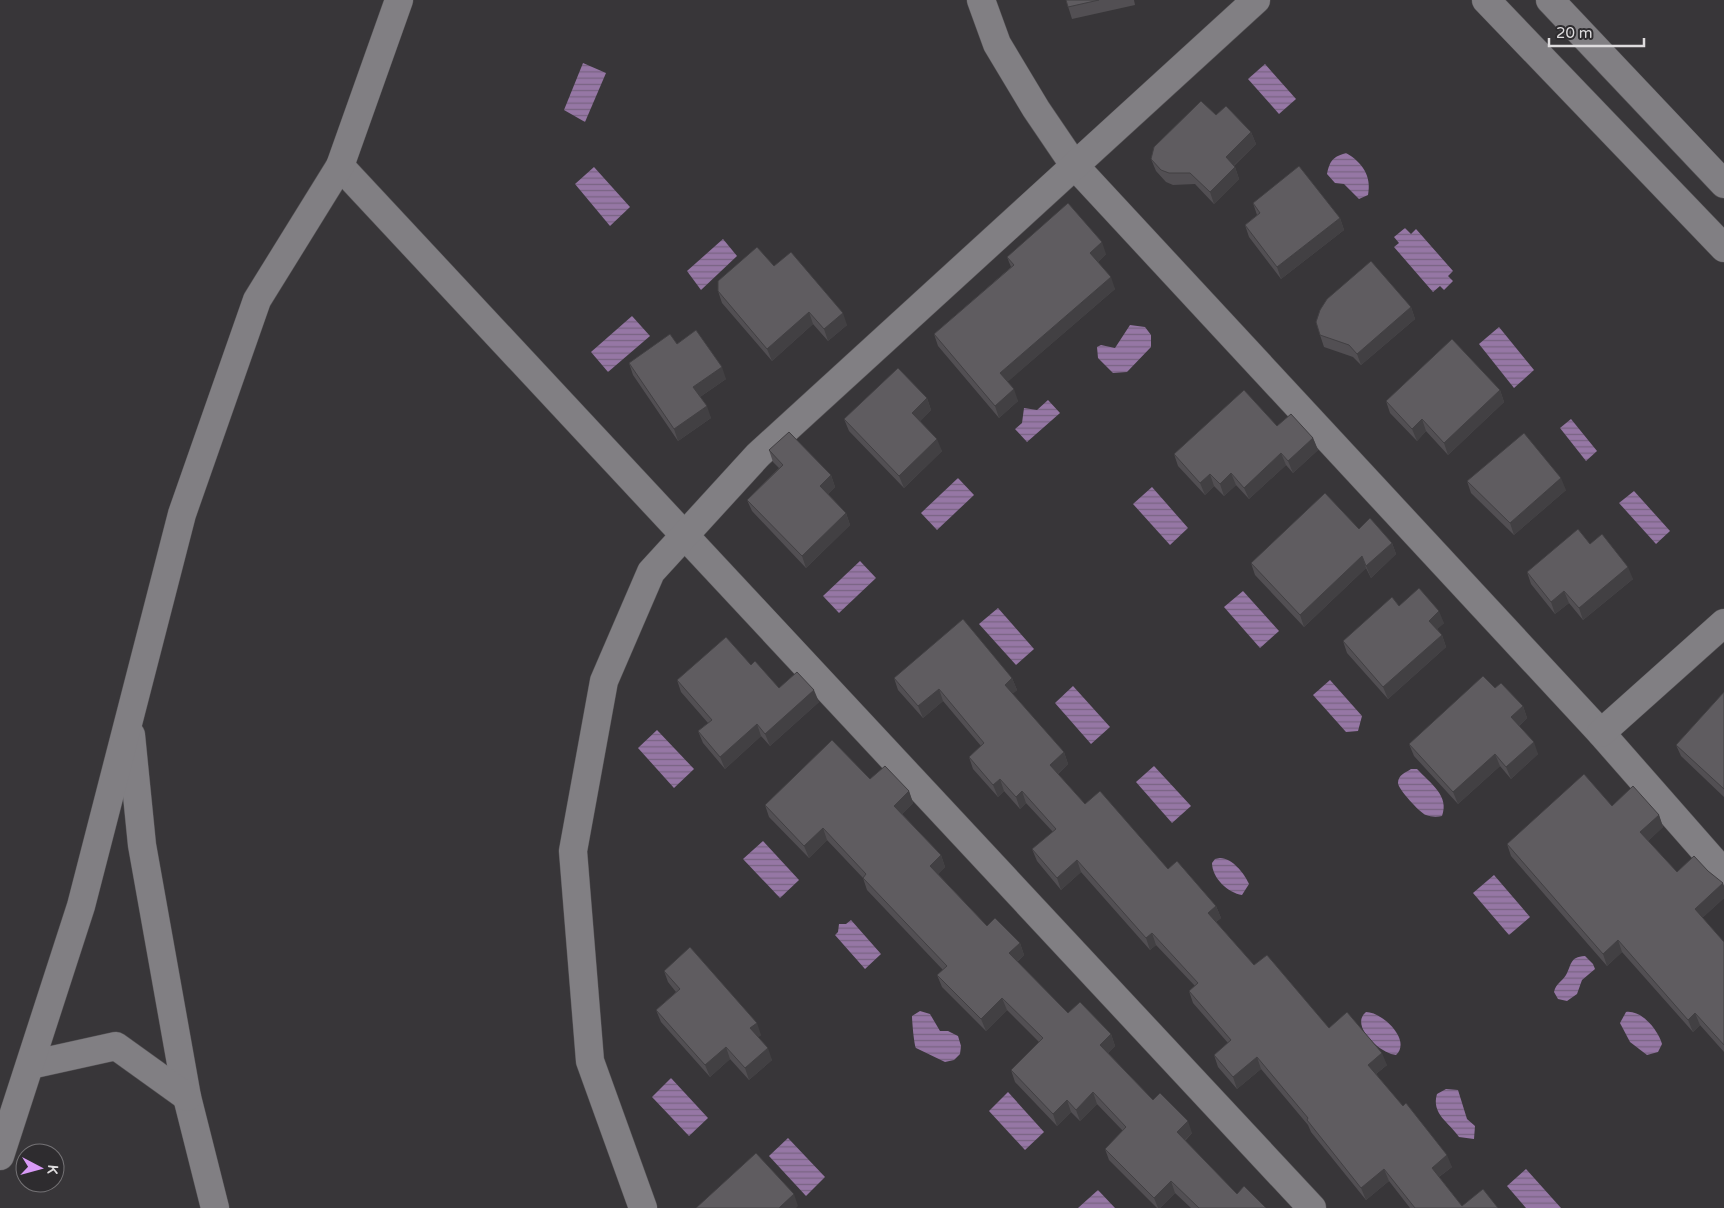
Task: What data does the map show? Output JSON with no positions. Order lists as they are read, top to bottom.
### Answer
{
  "scale_bar": "20 m",
  "north": "right"
}
